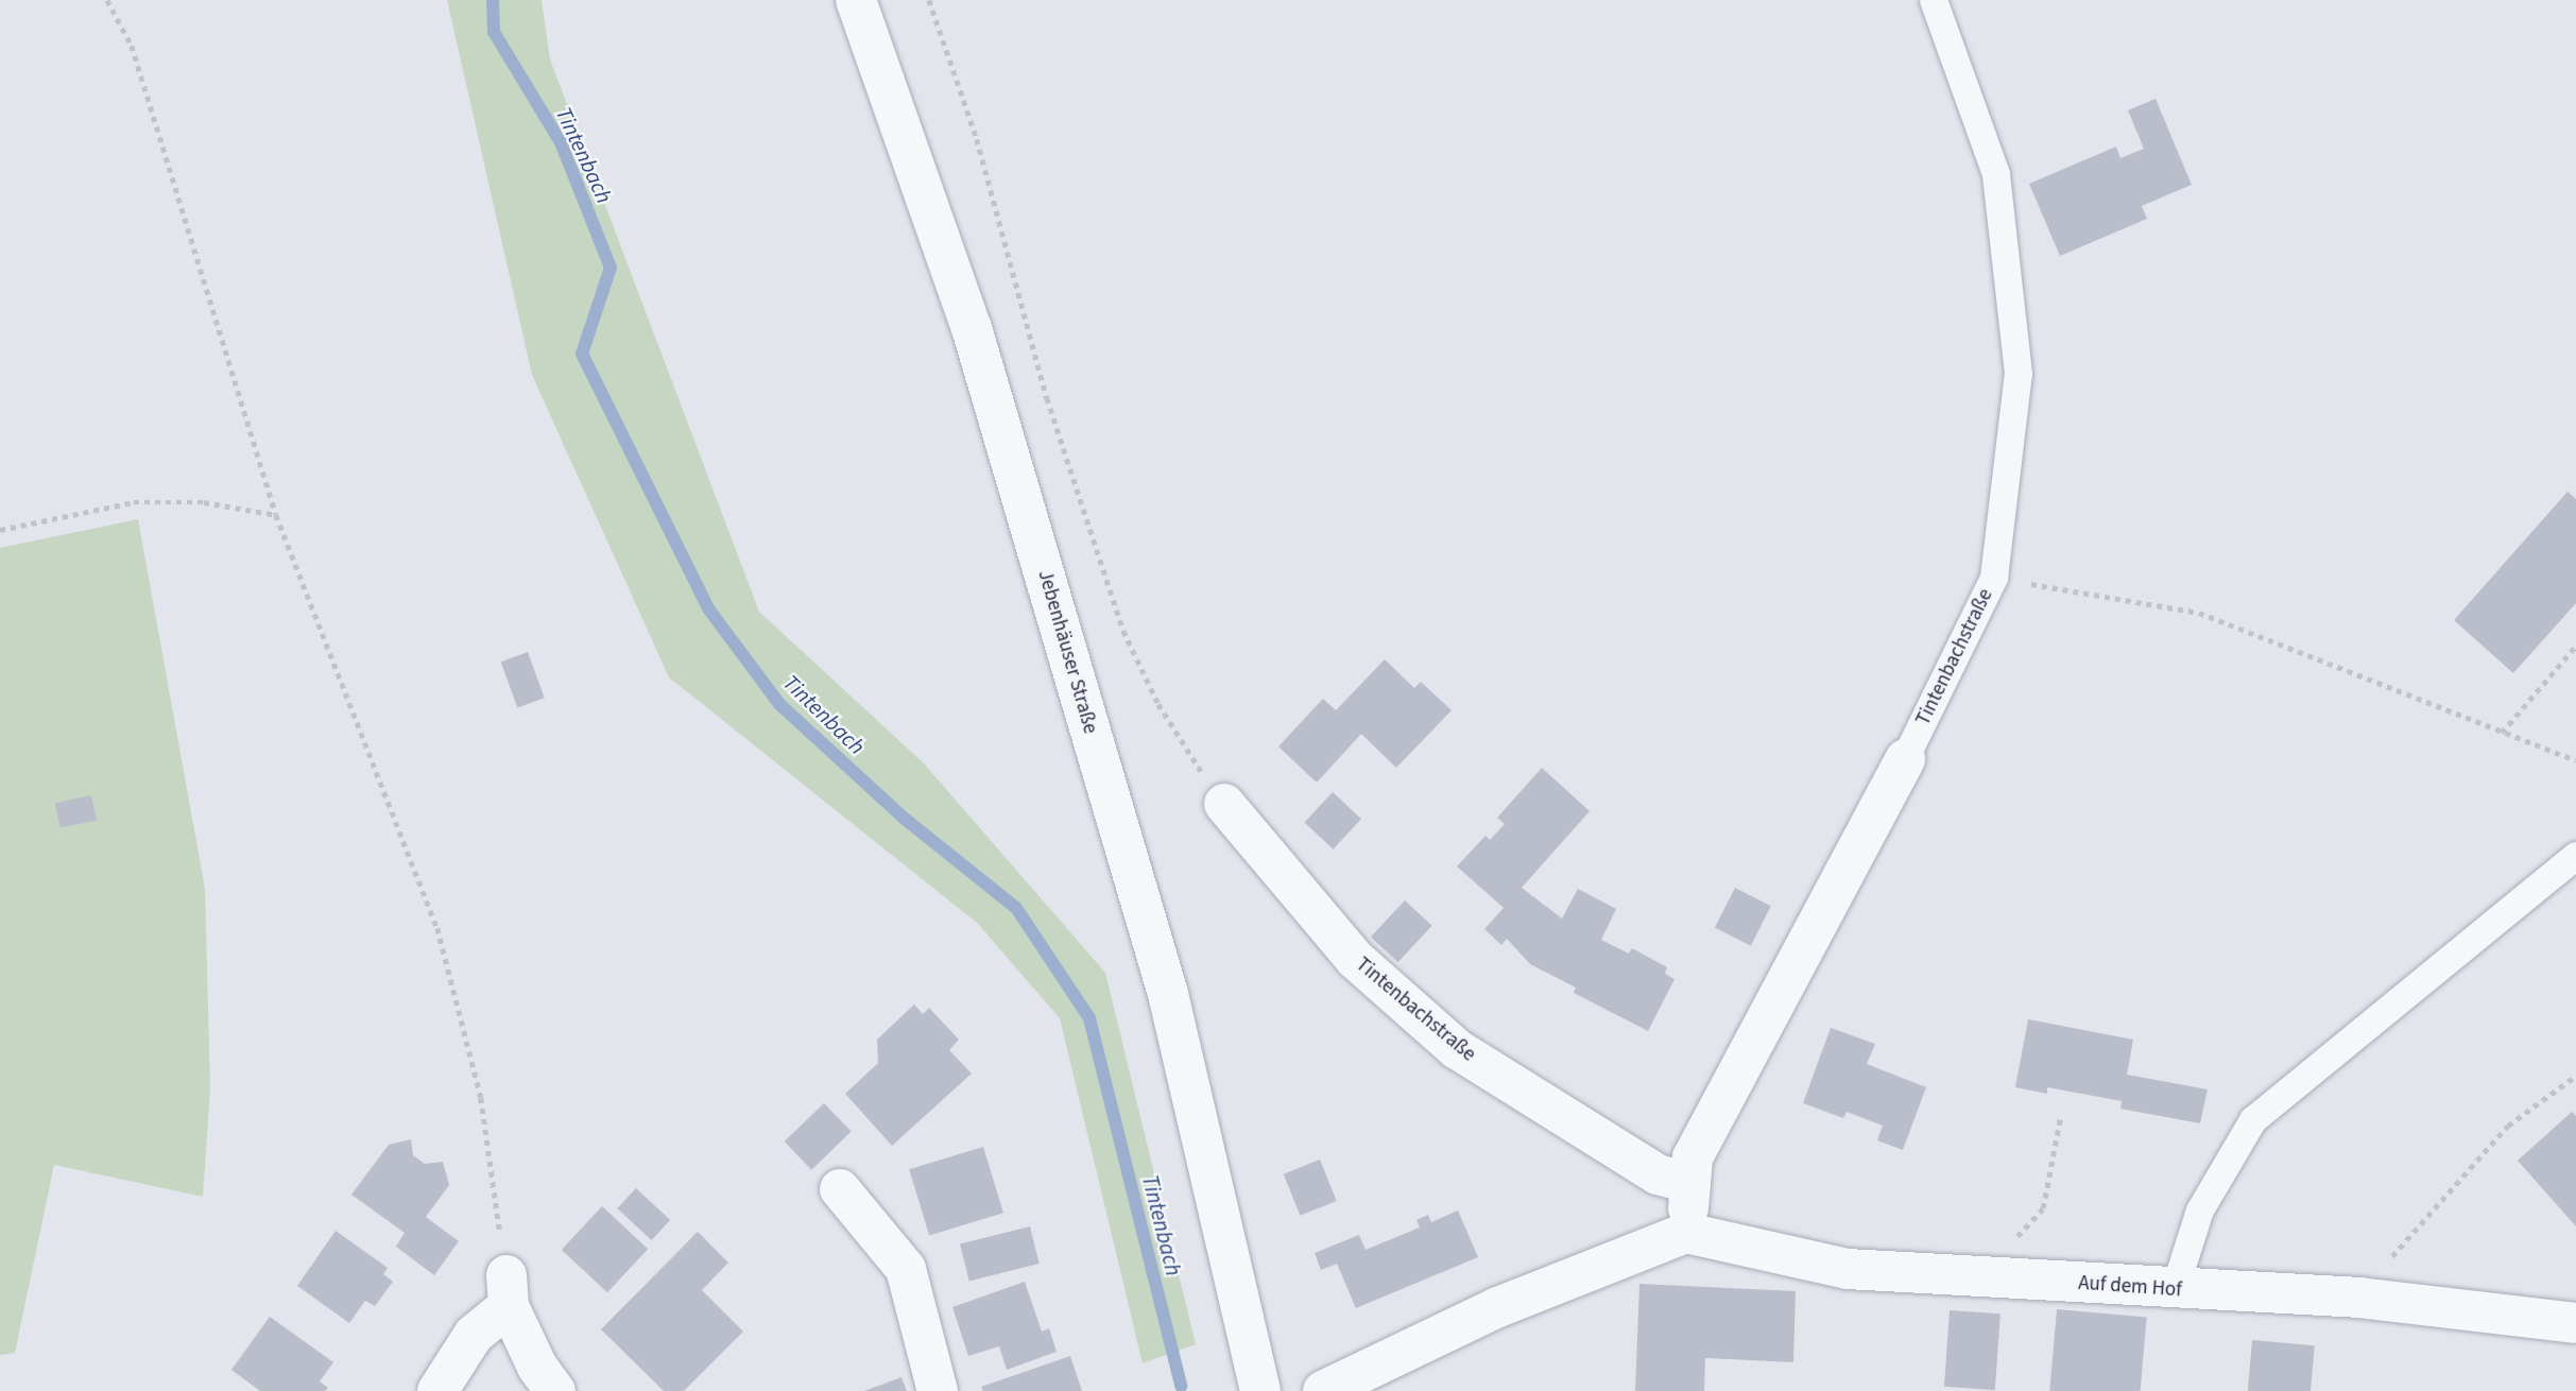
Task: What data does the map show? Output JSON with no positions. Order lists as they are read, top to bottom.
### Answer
{
  "streets": {
    "street": ["Jebenhäuser Straße", "Tintenbachstraße", "Auf dem Hof"]
  },
  "crossings": [
    ["Tintenbachstraße", "Auf dem Hof"]
  ],
  "water": ["Tintenbach"]
}
